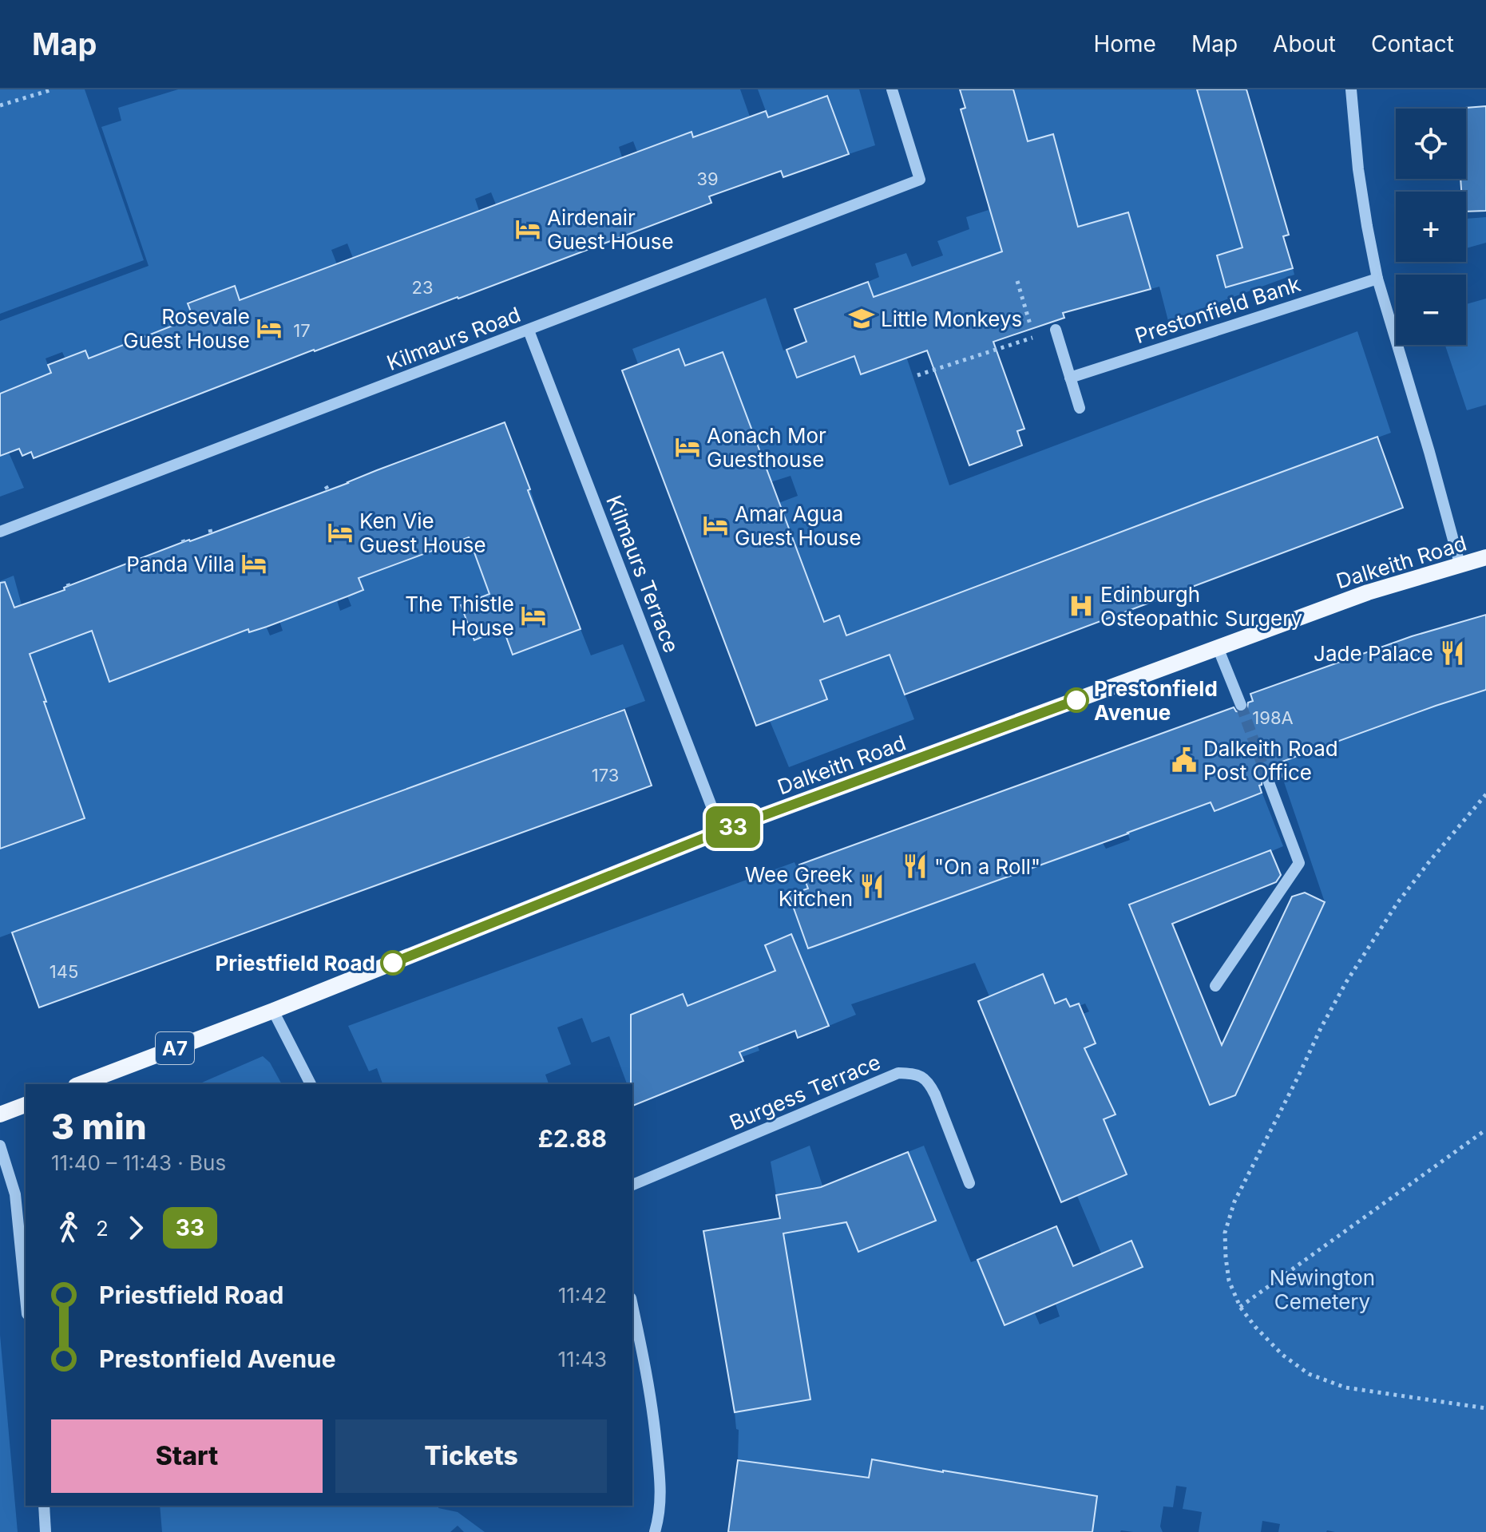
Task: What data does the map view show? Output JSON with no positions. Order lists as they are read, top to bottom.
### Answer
{
  "streets": {
    "main road": ["Dalkeith Road", "A7"],
    "street": [
      "Prestonfield Bank",
      "Kilmaurs Road",
      "Kilmaurs Terrace",
      "Burgess Terrace"
    ]
  },
  "crossings": [
    ["Kilmaurs Road", "Kilmaurs Terrace"],
    ["Dalkeith Road", "Kilmaurs Terrace"]
  ],
  "parks": ["Newington Cemetery"],
  "places": {
    "hotel": [
      "Airdenair Guest House",
      "Rosevale Guest House",
      "Aonach Mor Guesthouse",
      "Amar Agua Guest House",
      "Ken Vie Guest House",
      "Panda Villa",
      "The Thistle House"
    ],
    "school or university": ["Little Monkeys"],
    "hospital": ["Edinburgh Osteopathic Surgery"],
    "restaurant": ["Jade Palace", "\"On a Roll\"", "Wee Greek Kitchen"],
    "other": ["Prestonfield Avenue", "Priestfield Road"],
    "public building": ["Dalkeith Road Post Office"]
  },
  "lines": ["bus line 33"],
  "house_numbers": [
    "39",
    "23",
    "17",
    "198A",
    "173",
    "145"
  ],
  "page": {
    "header": "Map",
    "nav": [
      "Home",
      "Map",
      "About",
      "Contact"
    ],
    "on_map": "33",
    "map_buttons": ["+", "−"],
    "heading": ["3 min", "11:40 – 11:43 · Bus", "£2.88"],
    "legs": ["2", "33"],
    "list": [
      {
        "name": "Priestfield Road",
        "value": "11:42"
      },
      {
        "name": "Prestonfield Avenue",
        "value": "11:43"
      }
    ],
    "buttons": ["Start", "Tickets"]
  }
}
